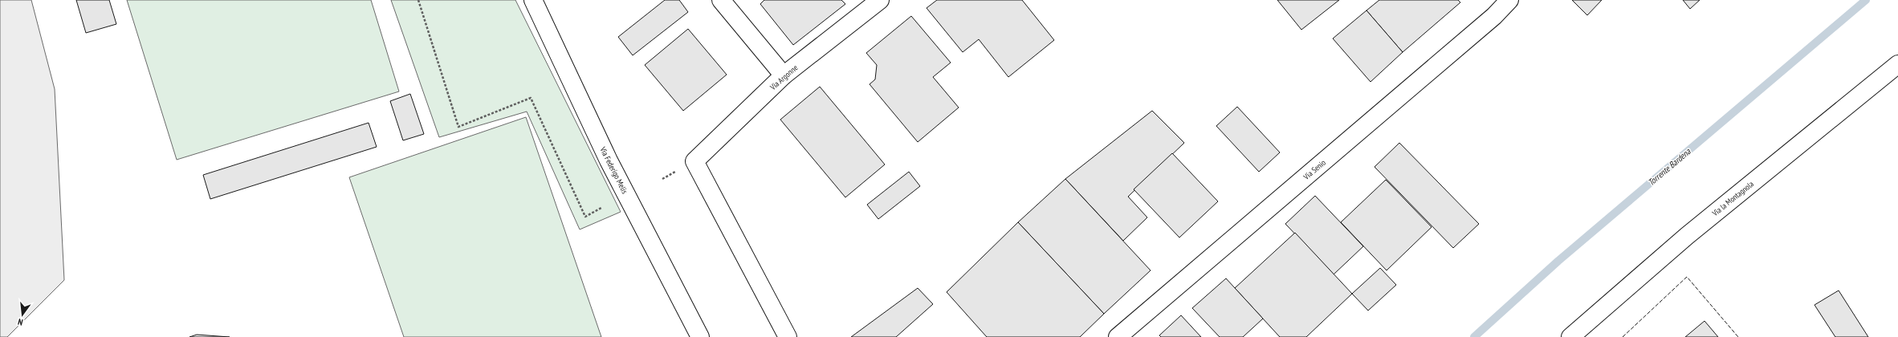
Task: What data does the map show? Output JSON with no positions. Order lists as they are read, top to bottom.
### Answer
{
  "streets": {
    "street": [
      "Via Argonne",
      "Via Senio",
      "Via Federigo Melis",
      "Via la Montagnola"
    ]
  },
  "water": ["Torrente Bardena"],
  "north": "bottom"
}
